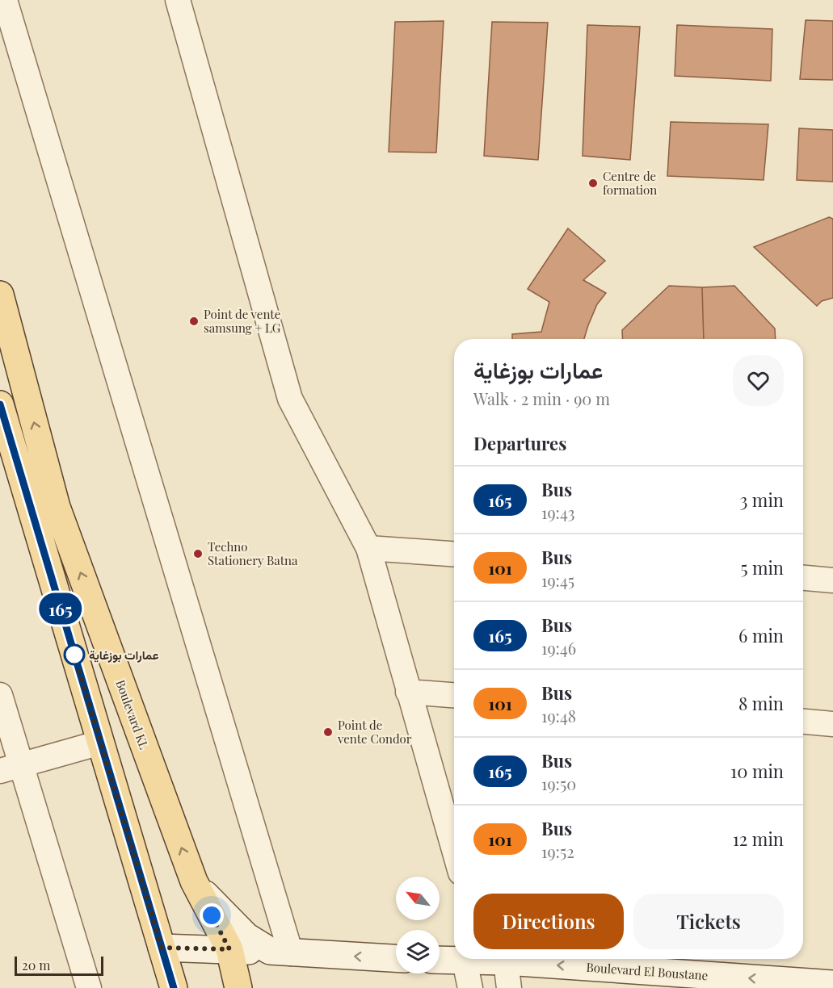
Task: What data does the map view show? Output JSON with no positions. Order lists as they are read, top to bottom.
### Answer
{
  "streets": {
    "main road": ["Boulevard KL", "Boulevard El Boustane"]
  },
  "one_way": ["Boulevard El Boustane"],
  "places": [
    "Centre de formation",
    "Point de vente samsung + LG",
    "Techno Stationery Batna",
    "عمارات بوزغاية",
    "Point de vente Condor"
  ],
  "lines": ["bus line 165"],
  "scale_bar": "20 m",
  "north": "top left",
  "page": {
    "on_map": "165",
    "heading": [
      ["عمارات بوزغاية", "Walk · 2 min · 90 m"],
      "Departures"
    ],
    "list": [
      {
        "mark": "165",
        "name": "Bus",
        "note": "19:43",
        "value": "3 min"
      },
      {
        "mark": "101",
        "name": "Bus",
        "note": "19:45",
        "value": "5 min"
      },
      {
        "mark": "165",
        "name": "Bus",
        "note": "19:46",
        "value": "6 min"
      },
      {
        "mark": "101",
        "name": "Bus",
        "note": "19:48",
        "value": "8 min"
      },
      {
        "mark": "165",
        "name": "Bus",
        "note": "19:50",
        "value": "10 min"
      },
      {
        "mark": "101",
        "name": "Bus",
        "note": "19:52",
        "value": "12 min"
      }
    ],
    "buttons": ["Directions", "Tickets"],
    "scale": "20 m"
  }
}
